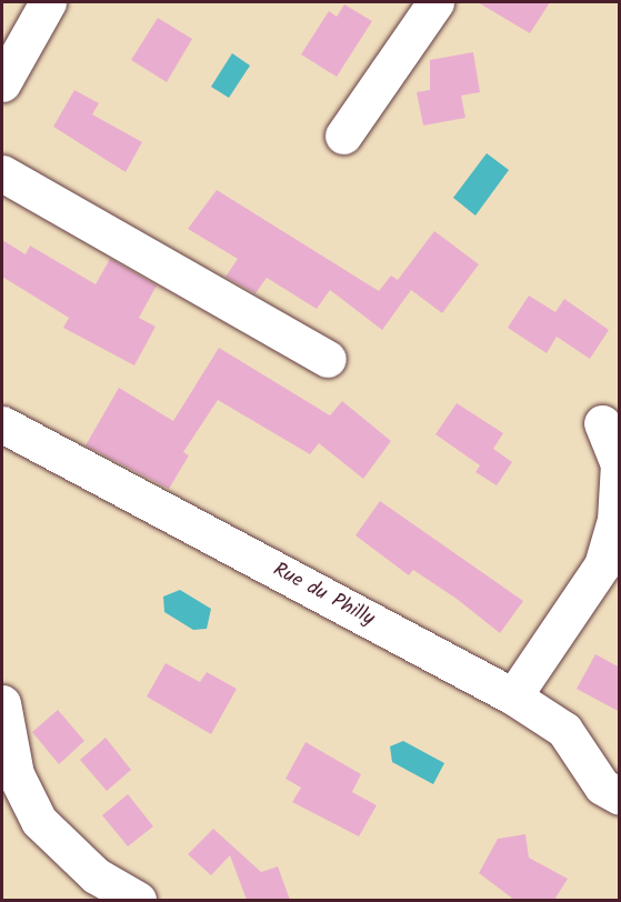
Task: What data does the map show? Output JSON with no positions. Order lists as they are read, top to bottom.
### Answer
{
  "streets": {
    "street": ["Rue du Philly"]
  }
}
